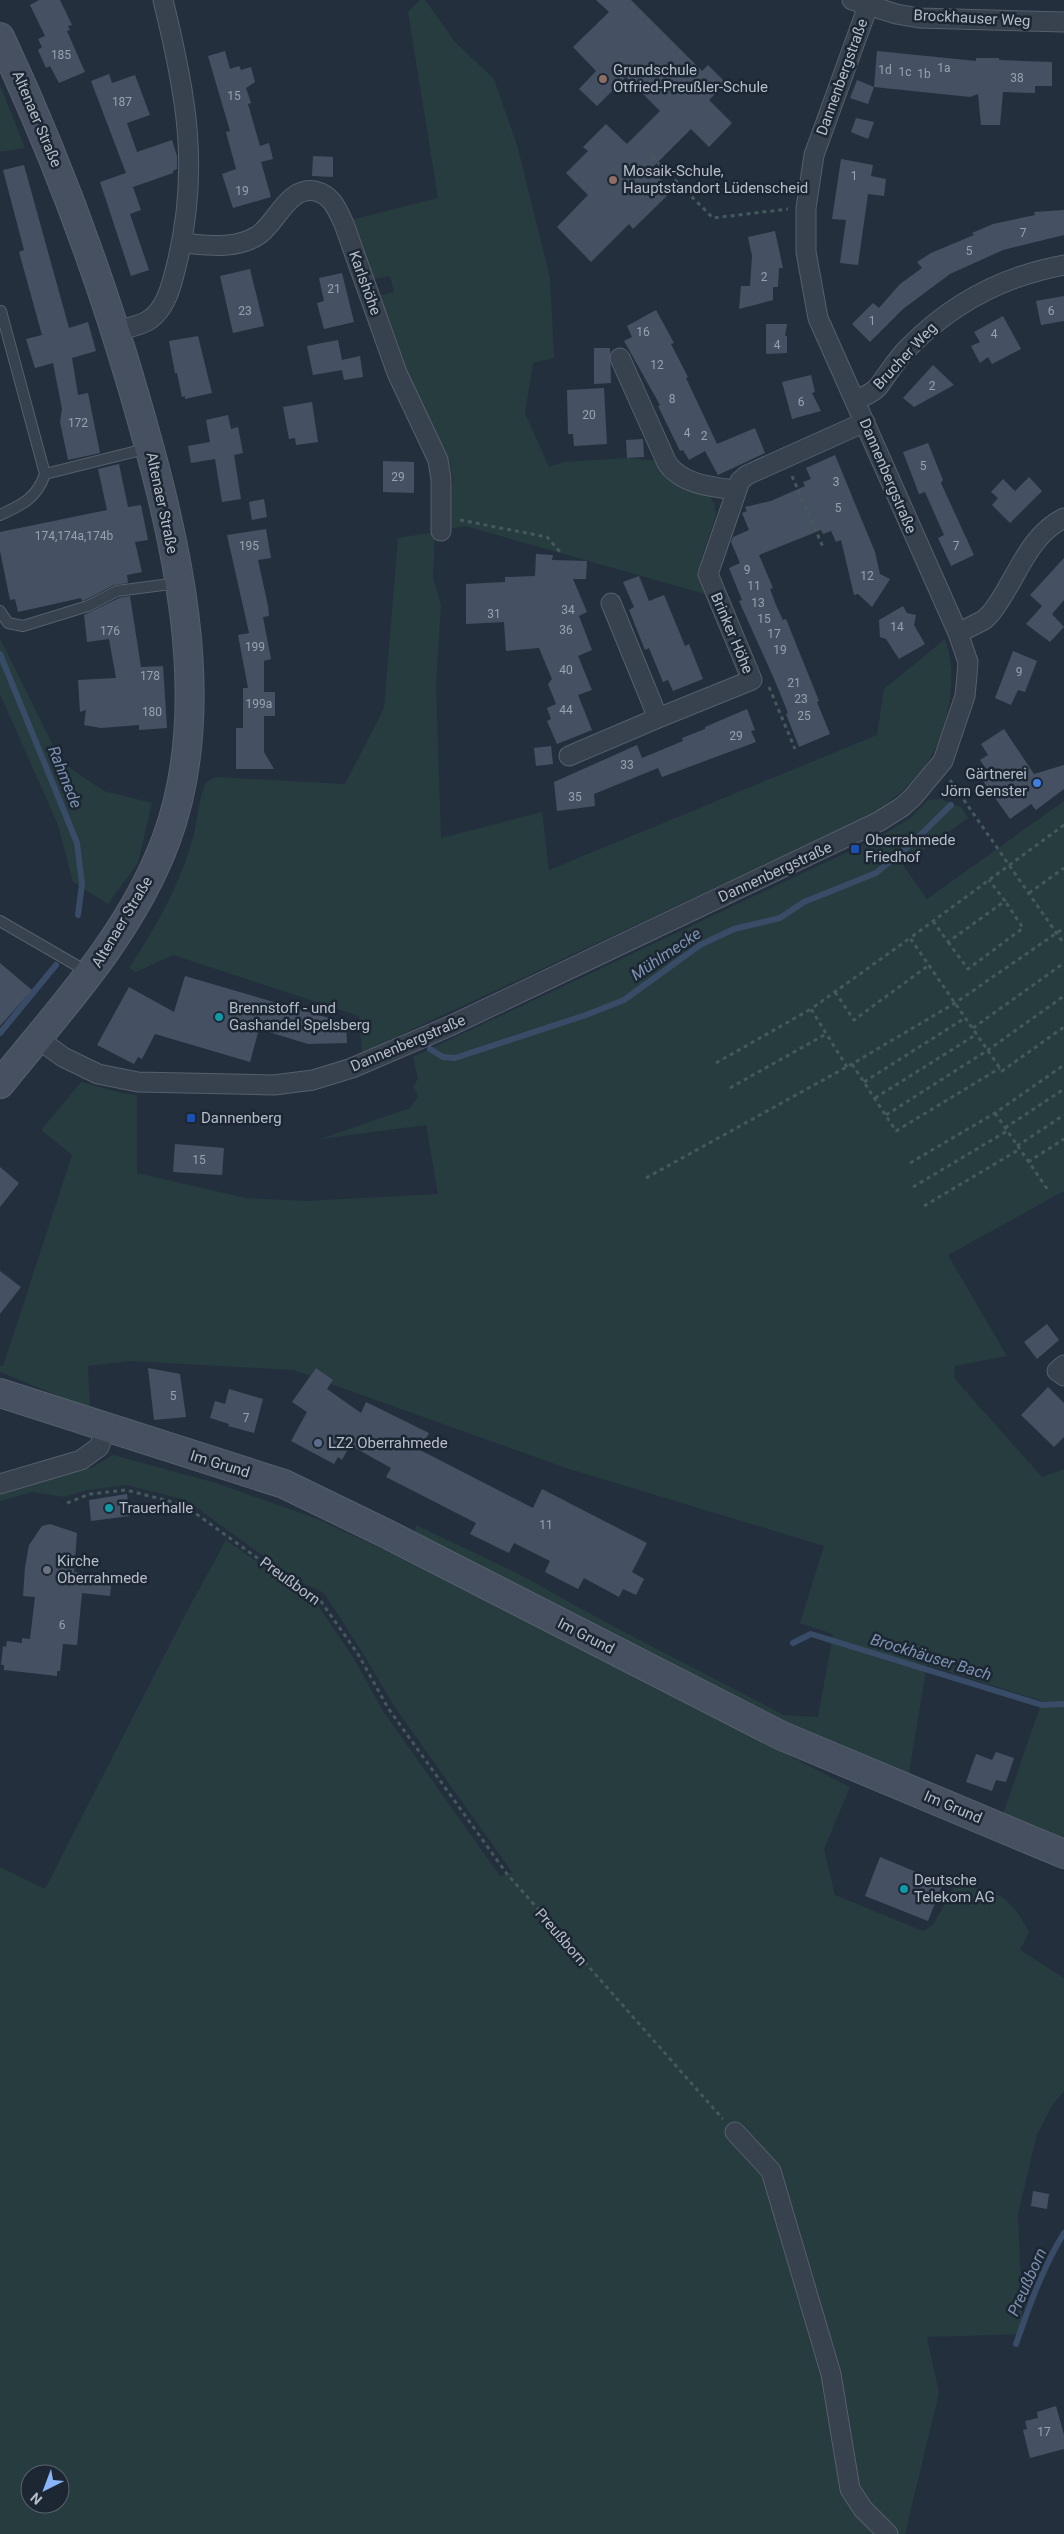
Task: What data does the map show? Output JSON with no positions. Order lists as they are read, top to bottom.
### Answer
{
  "streets": {
    "main road": ["Altenaer Straße", "Im Grund"],
    "street": [
      "Brockhauser Weg",
      "Dannenbergstraße",
      "Karlshöhe",
      "Brucher Weg",
      "Brinker Höhe"
    ],
    "path": ["Preußborn"]
  },
  "crossings": [
    ["Brockhauser Weg", "Dannenbergstraße"],
    ["Dannenbergstraße", "Altenaer Straße"],
    ["Dannenbergstraße", "Brucher Weg"],
    ["Dannenbergstraße", "Brinker Höhe"]
  ],
  "water": [
    "Rahmede",
    "Mühlmecke",
    "Brockhäuser Bach",
    "Preußborn"
  ],
  "places": {
    "other": [
      "Grundschule Otfried-Preußler-Schule",
      "Mosaik-Schule, Hauptstandort Lüdenscheid",
      "Gärtnerei Jörn Genster",
      "Brennstoff - und Gashandel Spelsberg",
      "LZ2 Oberrahmede",
      "Trauerhalle",
      "Kirche Oberrahmede",
      "Deutsche Telekom AG"
    ],
    "transit": ["Oberrahmede Friedhof", "Dannenberg"]
  },
  "house_numbers": [
    "185",
    "1a",
    "1d",
    "1c",
    "1b",
    "38",
    "15",
    "187",
    "1",
    "19",
    "7",
    "5",
    "2",
    "21",
    "23",
    "6",
    "1",
    "16",
    "4",
    "4",
    "12",
    "2",
    "8",
    "6",
    "20",
    "172",
    "4",
    "2",
    "5",
    "29",
    "3",
    "5",
    "174,174a,174b",
    "195",
    "7",
    "9",
    "12",
    "11",
    "13",
    "34",
    "31",
    "15",
    "14",
    "36",
    "176",
    "17",
    "199",
    "19",
    "40",
    "9",
    "178",
    "21",
    "23",
    "199a",
    "44",
    "180",
    "25",
    "29",
    "33",
    "35",
    "15",
    "5",
    "7",
    "11",
    "6",
    "17"
  ],
  "north": "bottom left"
}
